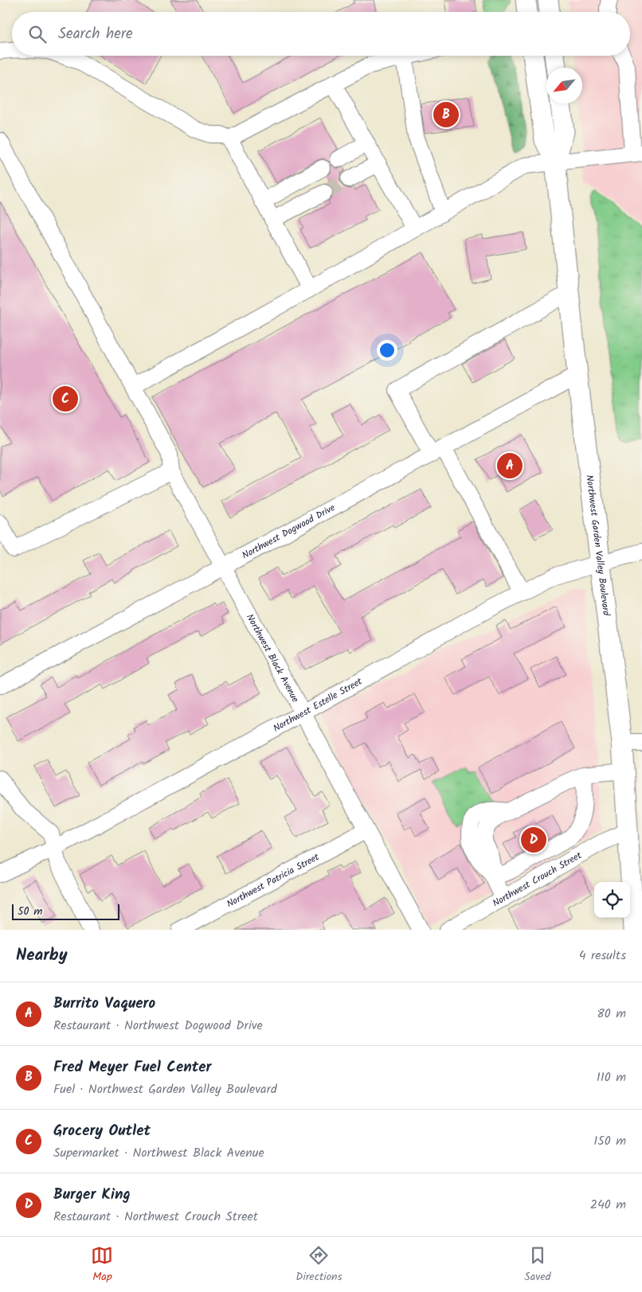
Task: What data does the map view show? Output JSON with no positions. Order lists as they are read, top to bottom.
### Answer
{
  "streets": {
    "main road": ["Northwest Garden Valley Boulevard"],
    "street": [
      "Northwest Dogwood Drive",
      "Northwest Black Avenue",
      "Northwest Estelle Street",
      "Northwest Crouch Street",
      "Northwest Patricia Street"
    ]
  },
  "crossings": [
    ["Northwest Dogwood Drive", "Northwest Garden Valley Boulevard"],
    ["Northwest Dogwood Drive", "Northwest Black Avenue"],
    ["Northwest Garden Valley Boulevard", "Northwest Estelle Street"],
    ["Northwest Garden Valley Boulevard", "Northwest Crouch Street"],
    ["Northwest Black Avenue", "Northwest Estelle Street"],
    ["Northwest Black Avenue", "Northwest Patricia Street"]
  ],
  "scale_bar": "50 m",
  "north": "bottom left",
  "page": {
    "search": "Search here",
    "pins": [
      "B",
      "C",
      "A",
      "D"
    ],
    "scale": "50 m",
    "heading": ["Nearby", "4 results"],
    "list": [
      {
        "mark": "A",
        "name": "Burrito Vaquero",
        "note": "Restaurant · Northwest Dogwood Drive",
        "value": "80 m"
      },
      {
        "mark": "B",
        "name": "Fred Meyer Fuel Center",
        "note": "Fuel · Northwest Garden Valley Boulevard",
        "value": "110 m"
      },
      {
        "mark": "C",
        "name": "Grocery Outlet",
        "note": "Supermarket · Northwest Black Avenue",
        "value": "150 m"
      },
      {
        "mark": "D",
        "name": "Burger King",
        "note": "Restaurant · Northwest Crouch Street",
        "value": "240 m"
      }
    ],
    "nav": ["Map", "Directions", "Saved"]
  }
}
